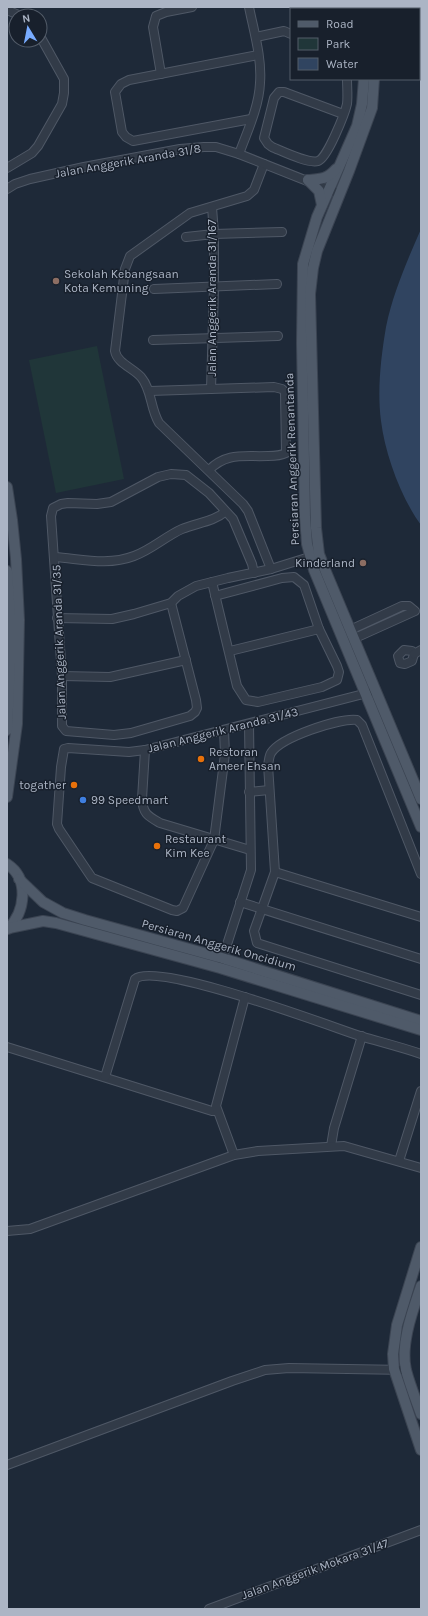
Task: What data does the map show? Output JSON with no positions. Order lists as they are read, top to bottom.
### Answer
{
  "streets": {
    "main road": ["Persiaran Anggerik Renantanda", "Persiaran Anggerik Oncidium"],
    "street": [
      "Jalan Anggerik Aranda 31/8",
      "Jalan Anggerik Aranda 31/167",
      "Jalan Anggerik Aranda 31/35",
      "Jalan Anggerik Aranda 31/43",
      "Jalan Anggerik Mokara 31/47"
    ]
  },
  "crossings": [
    ["Jalan Anggerik Aranda 31/8", "Persiaran Anggerik Renantanda"],
    ["Persiaran Anggerik Renantanda", "Jalan Anggerik Aranda 31/43"]
  ],
  "places": [
    "Sekolah Kebangsaan Kota Kemuning",
    "Kinderland",
    "Restoran Ameer Ehsan",
    "togather",
    "99 Speedmart",
    "Restaurant Kim Kee"
  ],
  "legend": ["Road", "Park", "Water"],
  "north": "top"
}
